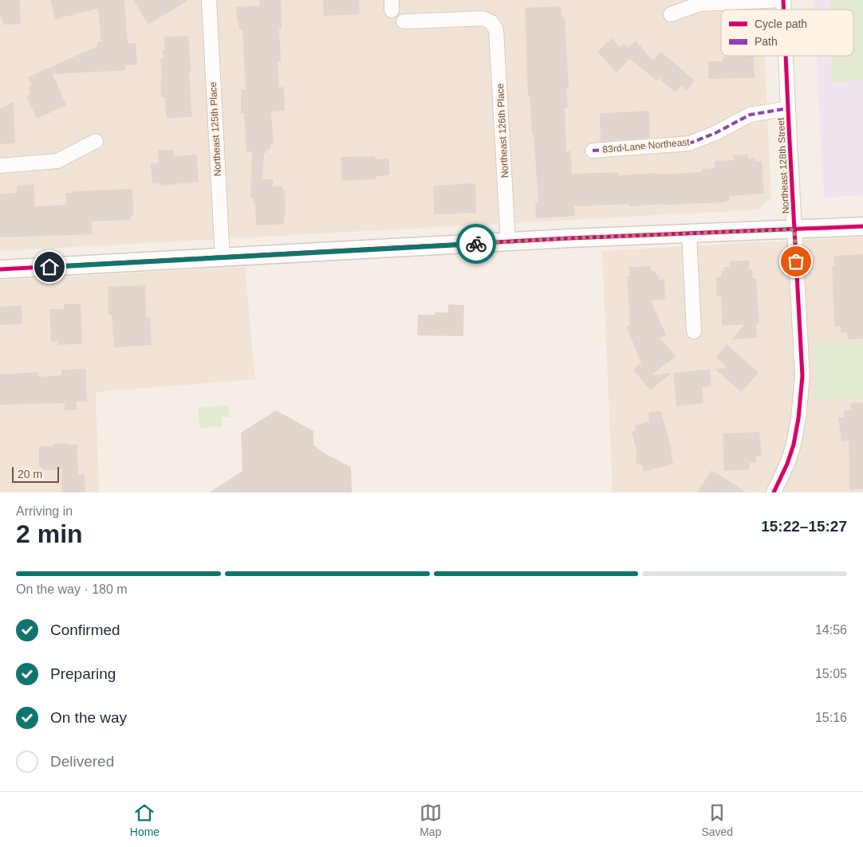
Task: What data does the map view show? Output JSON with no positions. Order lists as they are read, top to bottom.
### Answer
{
  "streets": {
    "street": [
      "Northeast 125th Place",
      "Northeast 126th Place",
      "83rd Lane Northeast",
      "Northeast 128th Street"
    ]
  },
  "crossings": [
    ["83rd Lane Northeast", "Northeast 128th Street"]
  ],
  "legend": ["Cycle path", "Path"],
  "scale_bar": "20 m",
  "page": {
    "scale": "20 m",
    "heading": ["2 min", "Arriving in", "15:22–15:27"],
    "bar": "On the way · 180 m",
    "list": [
      ["Confirmed", "14:56"],
      ["Preparing", "15:05"],
      ["On the way", "15:16"],
      "Delivered"
    ],
    "tabs": ["Home", "Map", "Saved"]
  }
}
